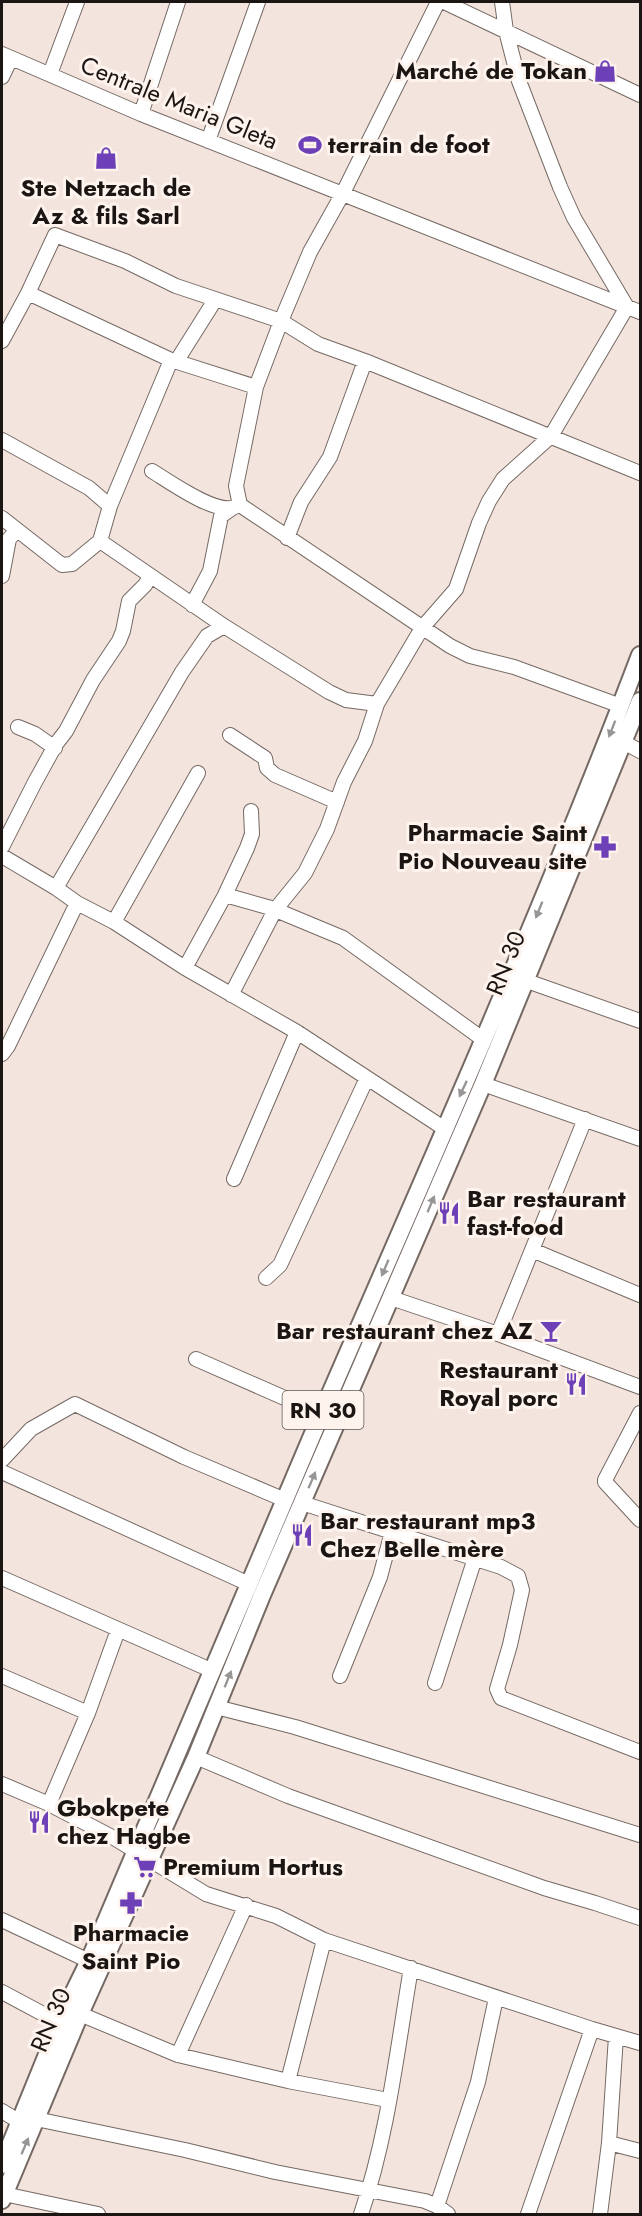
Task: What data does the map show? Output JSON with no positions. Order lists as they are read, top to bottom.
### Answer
{
  "streets": {
    "main road": ["RN 30"],
    "street": ["Centrale Maria Gleta"]
  },
  "places": {
    "shop": ["Marché de Tokan", "Ste Netzach de Az & fils Sarl"],
    "sports": ["terrain de foot"],
    "pharmacy": ["Pharmacie Saint Pio Nouveau site", "Pharmacie Saint Pio"],
    "restaurant": [
      "Bar restaurant fast-food",
      "Restaurant Royal porc",
      "Bar restaurant mp3 Chez Belle mère",
      "Gbokpete chez Hagbe"
    ],
    "bar": ["Bar restaurant chez AZ"],
    "supermarket": ["Premium Hortus"]
  }
}
